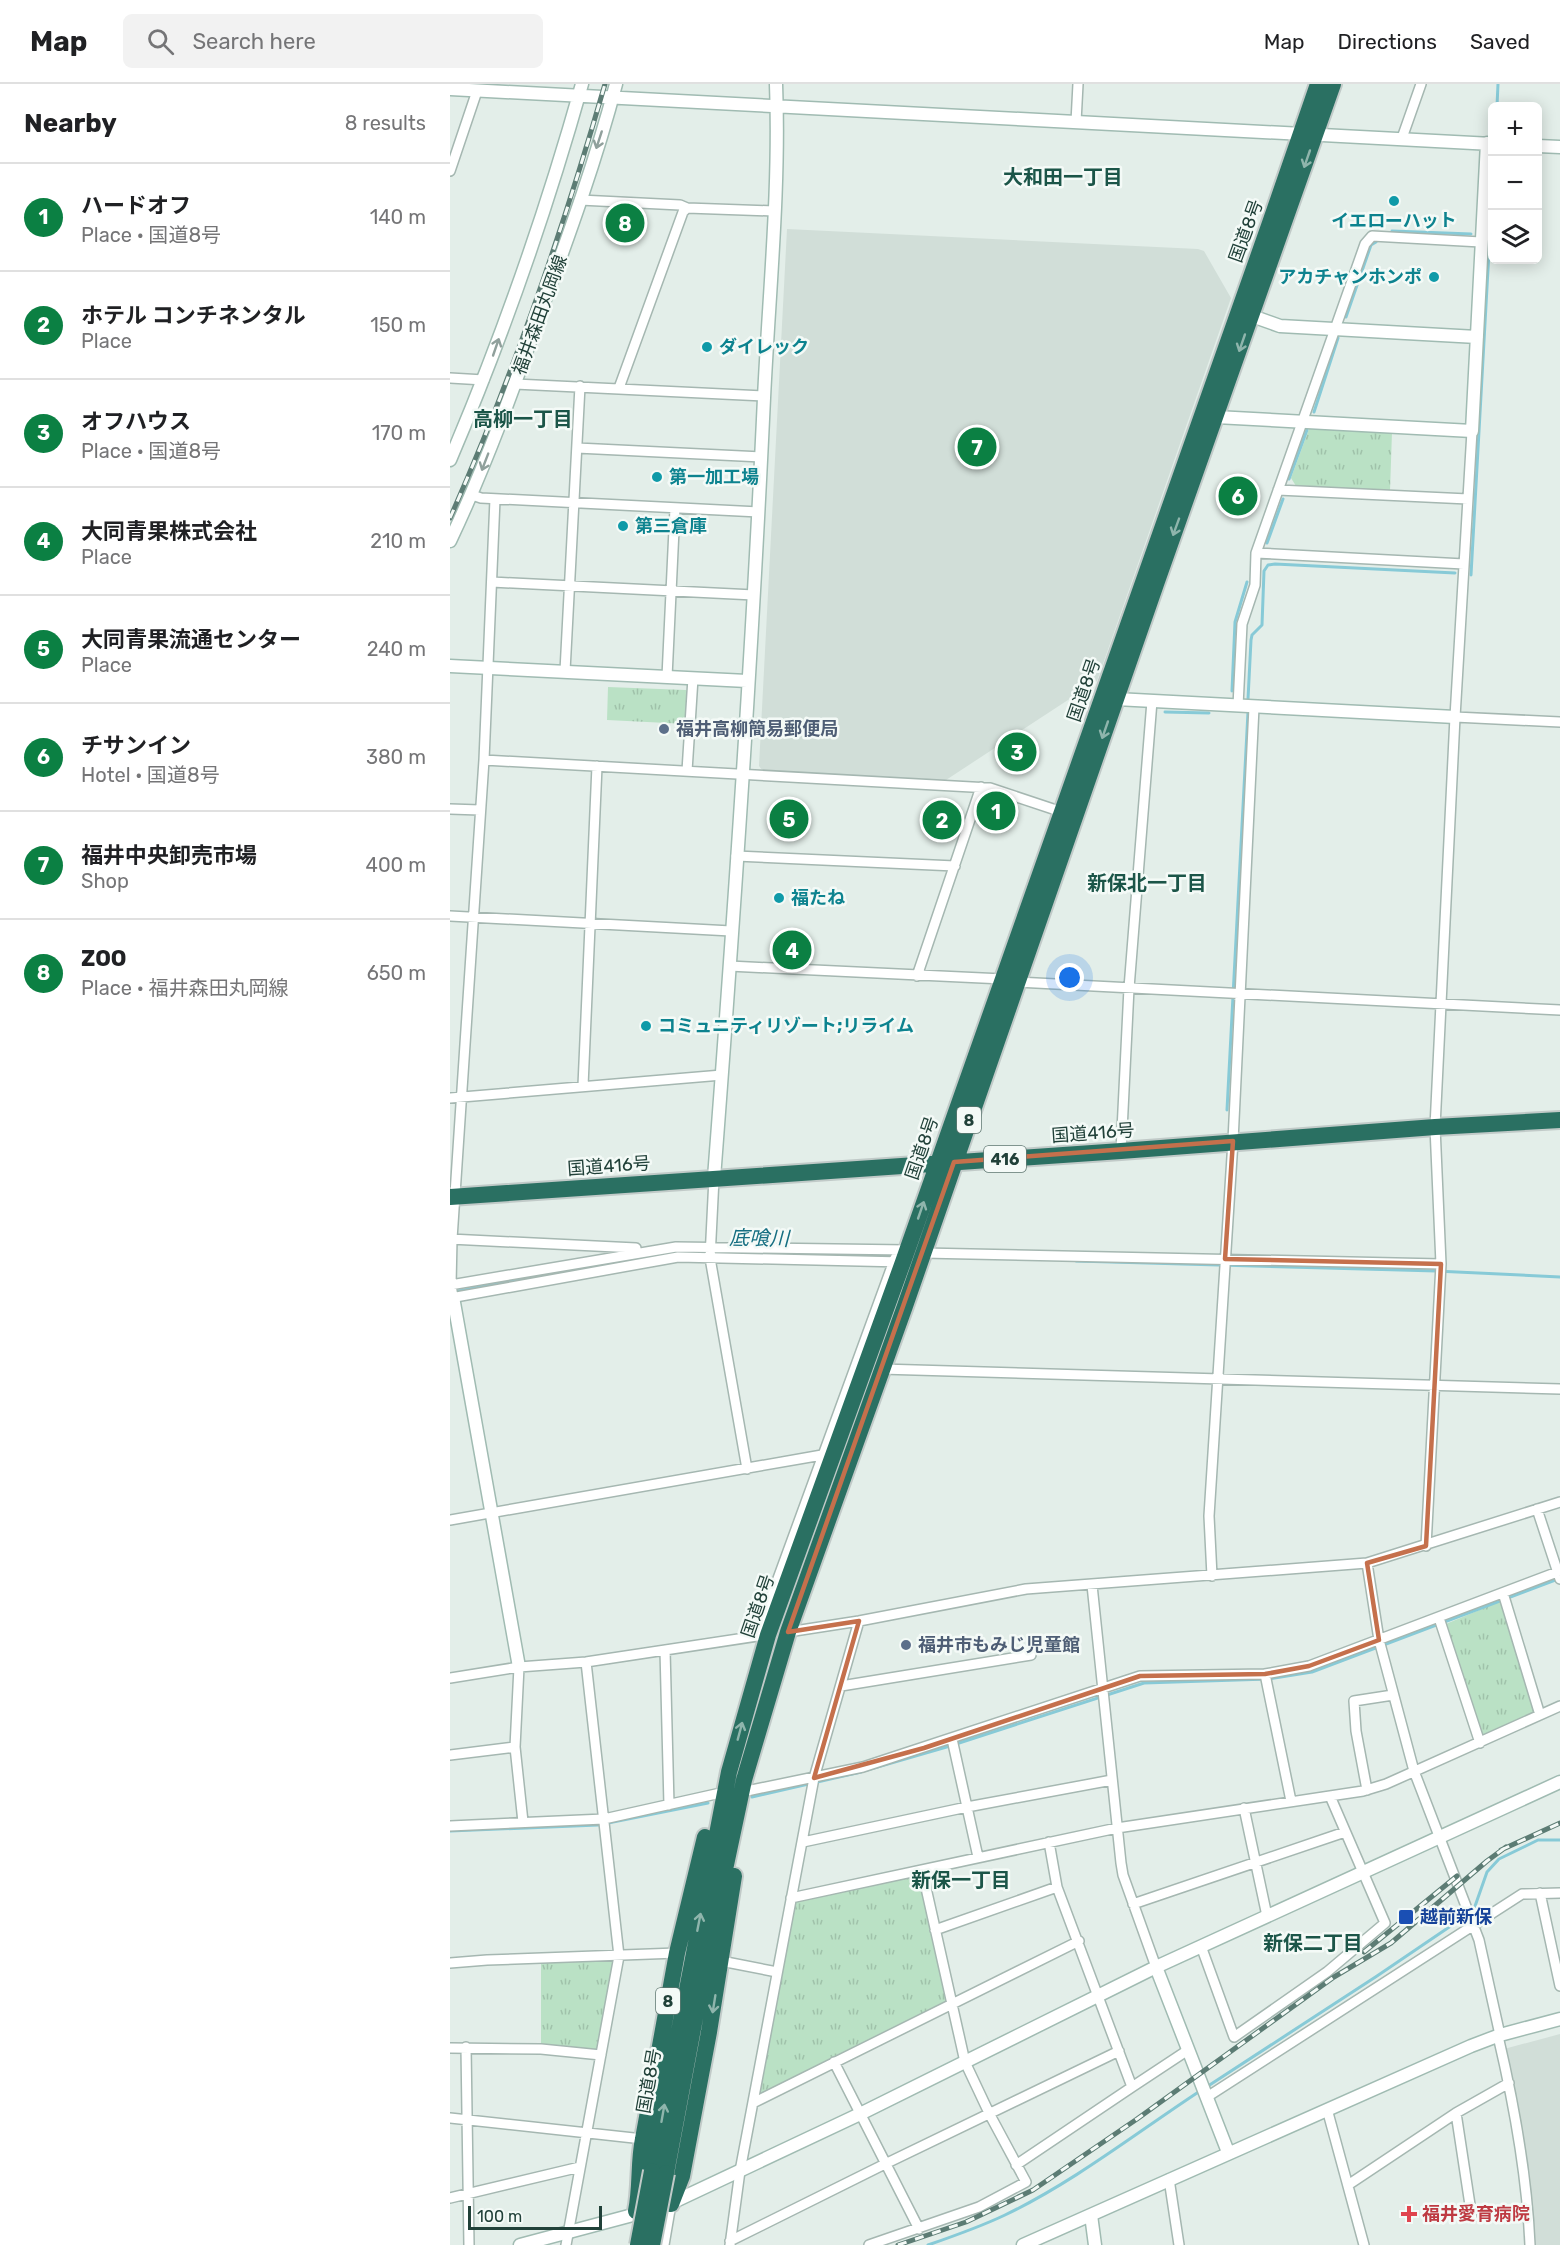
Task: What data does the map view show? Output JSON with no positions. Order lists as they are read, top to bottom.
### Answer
{
  "streets": {
    "highway": [
      "国道8号",
      "8",
      "国道416号",
      "416"
    ],
    "street": ["福井森田丸岡線"]
  },
  "crossings": [
    ["国道8号", "8"],
    ["国道8号", "国道416号"]
  ],
  "districts": [
    "大和田一丁目",
    "高柳一丁目",
    "新保北一丁目",
    "新保一丁目",
    "新保二丁目"
  ],
  "water": ["底喰川"],
  "places": {
    "other": [
      "イエローハット",
      "アカチャンホンポ",
      "ダイレック",
      "第一加工場",
      "第三倉庫",
      "福井高柳簡易郵便局",
      "福たね",
      "コミュニティリゾート;リライム",
      "福井市もみじ児童館"
    ],
    "transit": ["越前新保"],
    "health": ["福井愛育病院"]
  },
  "scale_bar": "100 m",
  "page": {
    "header": "Map",
    "search": "Search here",
    "nav": ["Map", "Directions", "Saved"],
    "heading": ["Nearby", "8 results"],
    "map_buttons": ["+", "−"],
    "list": [
      {
        "mark": "1",
        "name": "ハードオフ",
        "note": "Place · 国道8号",
        "value": "140 m"
      },
      {
        "mark": "2",
        "name": "ホテル コンチネンタル",
        "note": "Place",
        "value": "150 m"
      },
      {
        "mark": "3",
        "name": "オフハウス",
        "note": "Place · 国道8号",
        "value": "170 m"
      },
      {
        "mark": "4",
        "name": "大同青果株式会社",
        "note": "Place",
        "value": "210 m"
      },
      {
        "mark": "5",
        "name": "大同青果流通センター",
        "note": "Place",
        "value": "240 m"
      },
      {
        "mark": "6",
        "name": "チサンイン",
        "note": "Hotel · 国道8号",
        "value": "380 m"
      },
      {
        "mark": "7",
        "name": "福井中央卸売市場",
        "note": "Shop",
        "value": "400 m"
      },
      {
        "mark": "8",
        "name": "ZOO",
        "note": "Place · 福井森田丸岡線",
        "value": "650 m"
      }
    ],
    "pins": [
      "8",
      "7",
      "6",
      "3",
      "1",
      "5",
      "2",
      "4"
    ],
    "scale": "100 m"
  }
}
